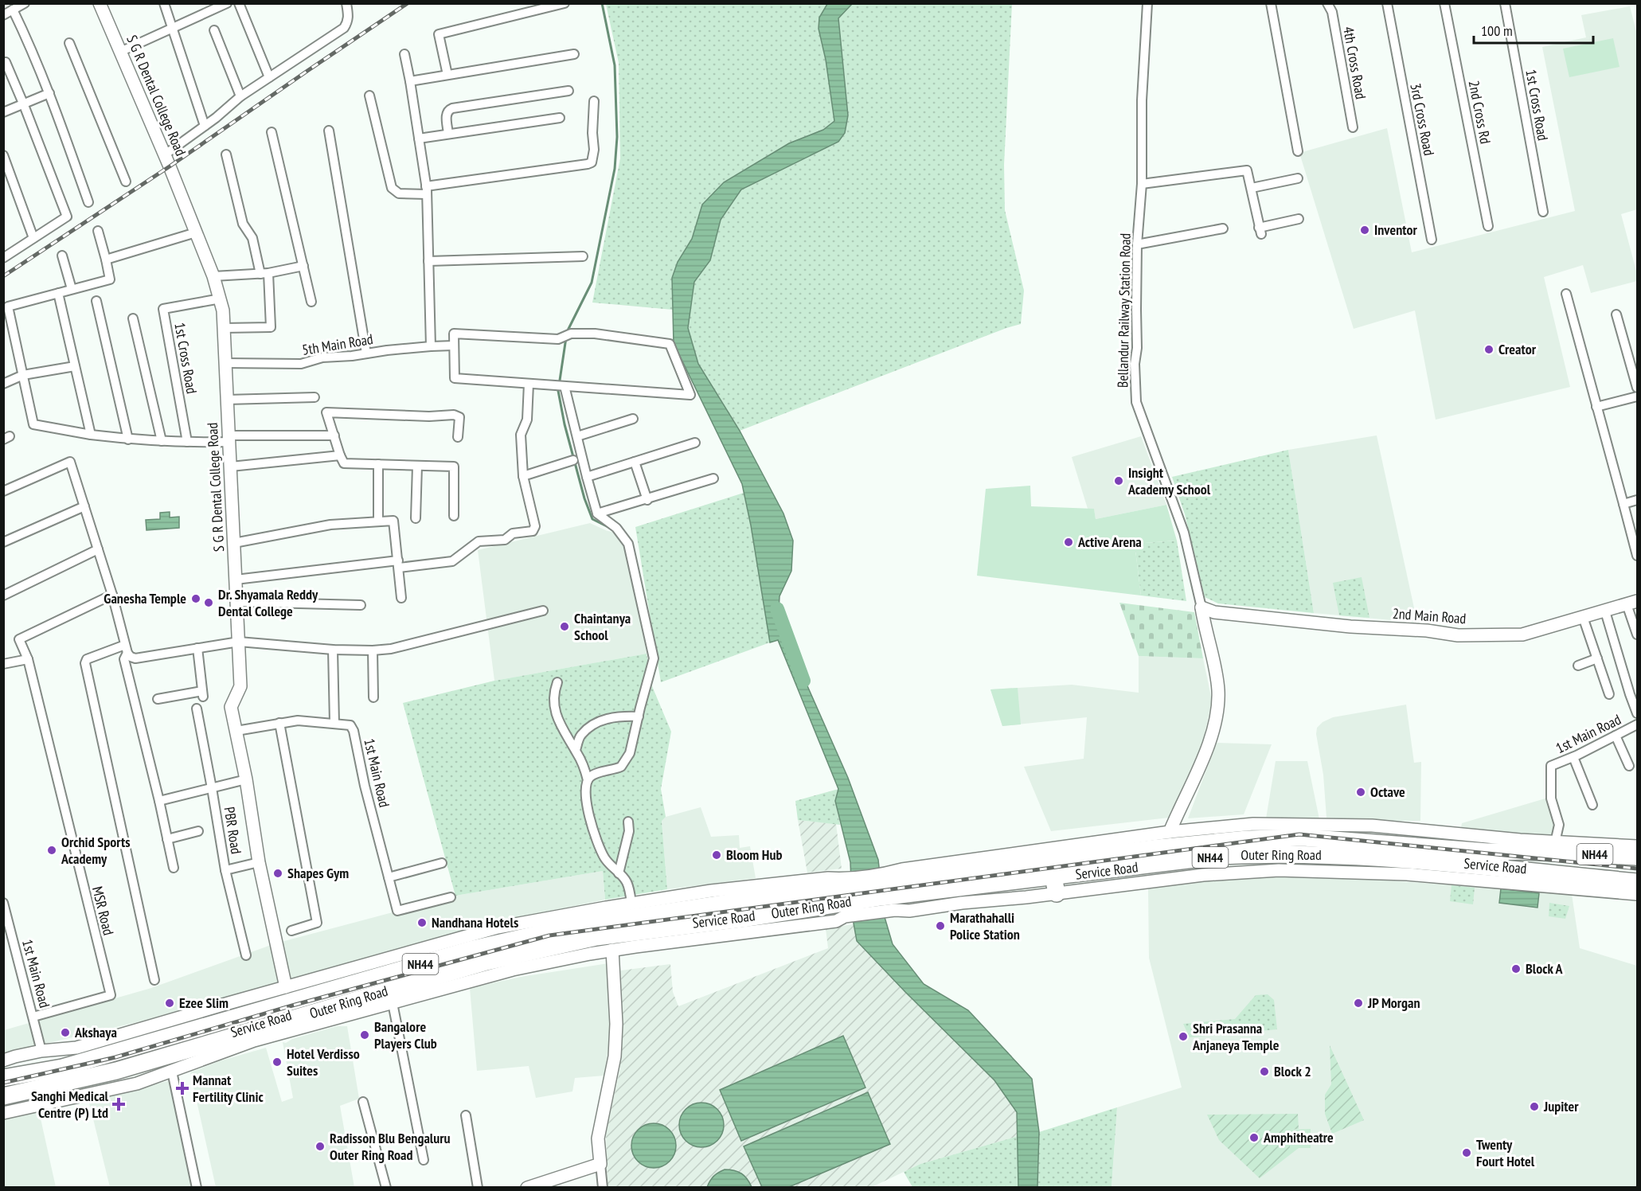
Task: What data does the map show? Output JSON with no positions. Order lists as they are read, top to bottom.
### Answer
{
  "streets": {
    "highway": ["NH44", "Outer Ring Road"],
    "street": [
      "4th Cross Road",
      "S G R Dental College Road",
      "1st Cross Road",
      "2nd Cross Rd",
      "3rd Cross Road",
      "Bellandur Railway Station Road",
      "5th Main Road",
      "2nd Main Road",
      "1st Main Road",
      "PBR Road",
      "Service Road",
      "MSR Road"
    ]
  },
  "crossings": [
    ["S G R Dental College Road", "1st Cross Road"],
    ["S G R Dental College Road", "5th Main Road"],
    ["S G R Dental College Road", "1st Main Road"],
    ["S G R Dental College Road", "Service Road"],
    ["Bellandur Railway Station Road", "2nd Main Road"],
    ["1st Main Road", "Service Road"],
    ["1st Main Road", "MSR Road"],
    ["Outer Ring Road", "Service Road"]
  ],
  "places": {
    "other": [
      "Inventor",
      "Creator",
      "Insight Academy School",
      "Active Arena",
      "Ganesha Temple",
      "Dr. Shyamala Reddy Dental College",
      "Chaintanya School",
      "Octave",
      "Orchid Sports Academy",
      "Bloom Hub",
      "Shapes Gym",
      "Nandhana Hotels",
      "Marathahalli Police Station",
      "Block A",
      "Ezee Slim",
      "JP Morgan",
      "Akshaya",
      "Bangalore Players Club",
      "Shri Prasanna Anjaneya Temple",
      "Hotel Verdisso Suites",
      "Block 2",
      "Jupiter",
      "Amphitheatre",
      "Radisson Blu Bengaluru Outer Ring Road",
      "Twenty Fourt Hotel"
    ],
    "health": ["Mannat Fertility Clinic", "Sanghi Medical Centre (P) Ltd"]
  },
  "scale_bar": "100 m"
}
